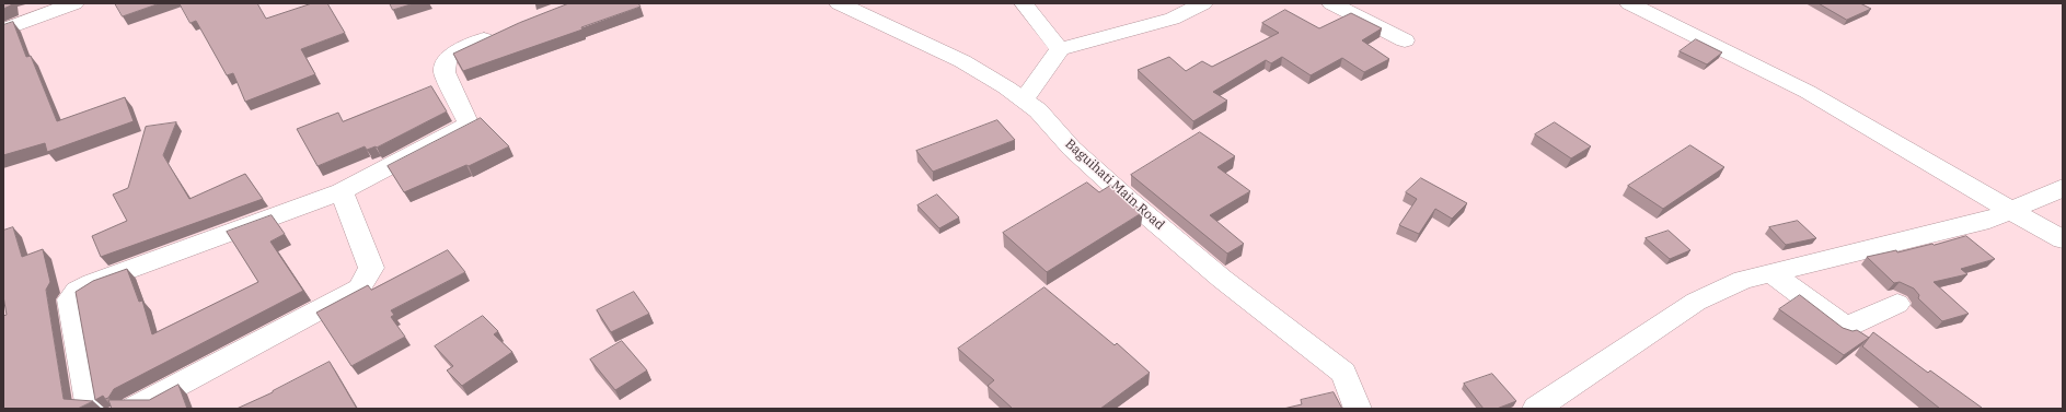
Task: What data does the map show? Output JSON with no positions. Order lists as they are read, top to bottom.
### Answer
{
  "streets": {
    "street": ["Baguihati Main Road"]
  }
}
